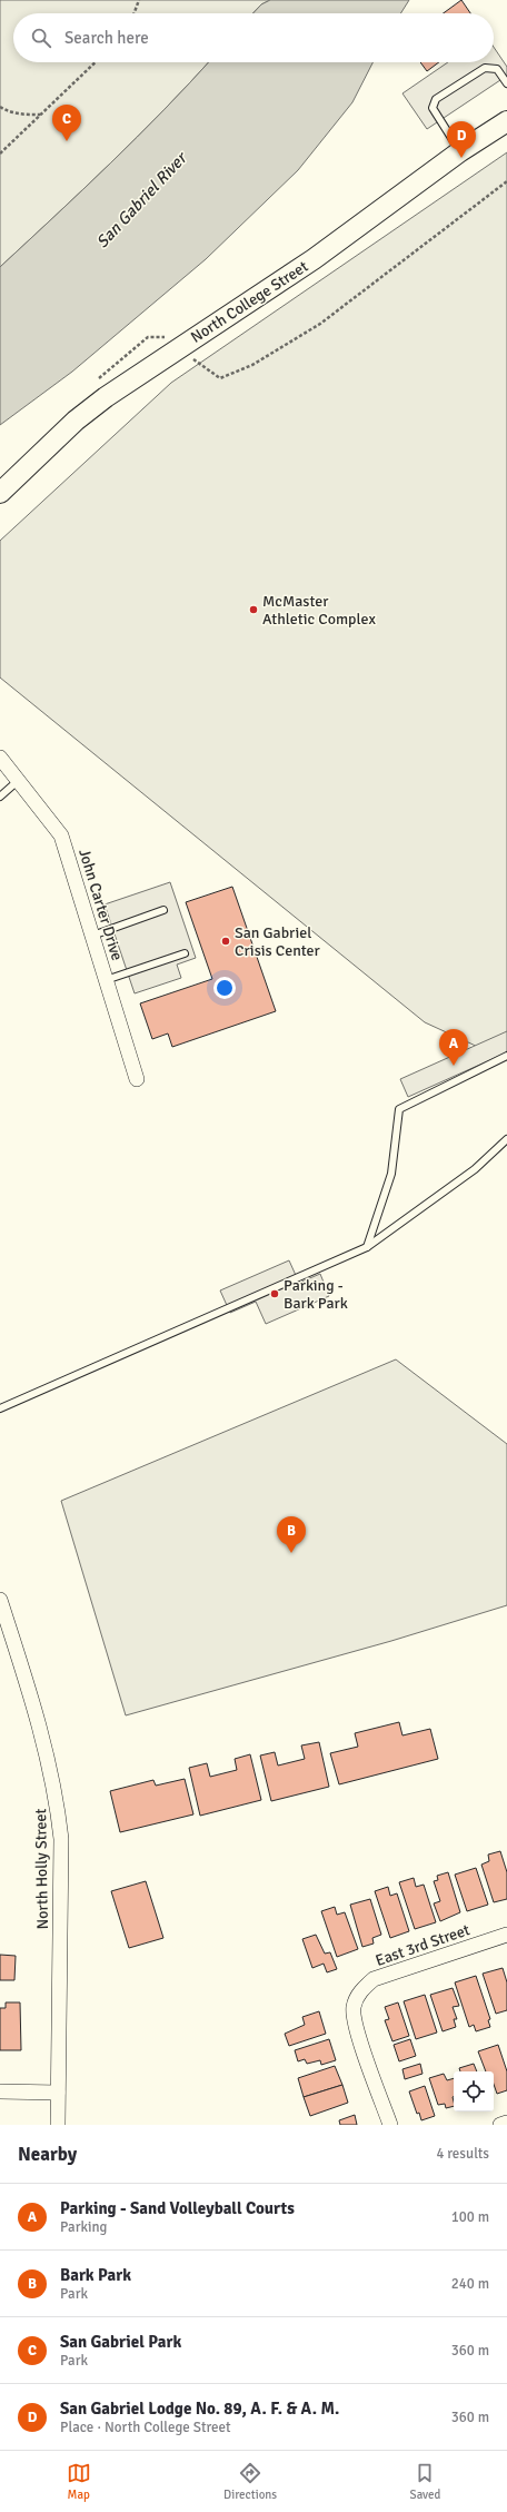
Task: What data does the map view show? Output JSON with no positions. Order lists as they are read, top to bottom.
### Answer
{
  "streets": {
    "street": [
      "North College Street",
      "John Carter Drive",
      "North Holly Street",
      "East 3rd Street"
    ]
  },
  "water": ["San Gabriel River"],
  "places": ["McMaster Athletic Complex", "San Gabriel Crisis Center", "Parking - Bark Park"],
  "page": {
    "search": "Search here",
    "pins": [
      "C",
      "D",
      "A",
      "B"
    ],
    "heading": ["Nearby", "4 results"],
    "list": [
      {
        "mark": "A",
        "name": "Parking - Sand Volleyball Courts",
        "note": "Parking",
        "value": "100 m"
      },
      {
        "mark": "B",
        "name": "Bark Park",
        "note": "Park",
        "value": "240 m"
      },
      {
        "mark": "C",
        "name": "San Gabriel Park",
        "note": "Park",
        "value": "360 m"
      },
      {
        "mark": "D",
        "name": "San Gabriel Lodge No. 89, A. F. & A. M.",
        "note": "Place · North College Street",
        "value": "360 m"
      }
    ],
    "nav": ["Map", "Directions", "Saved"]
  }
}
